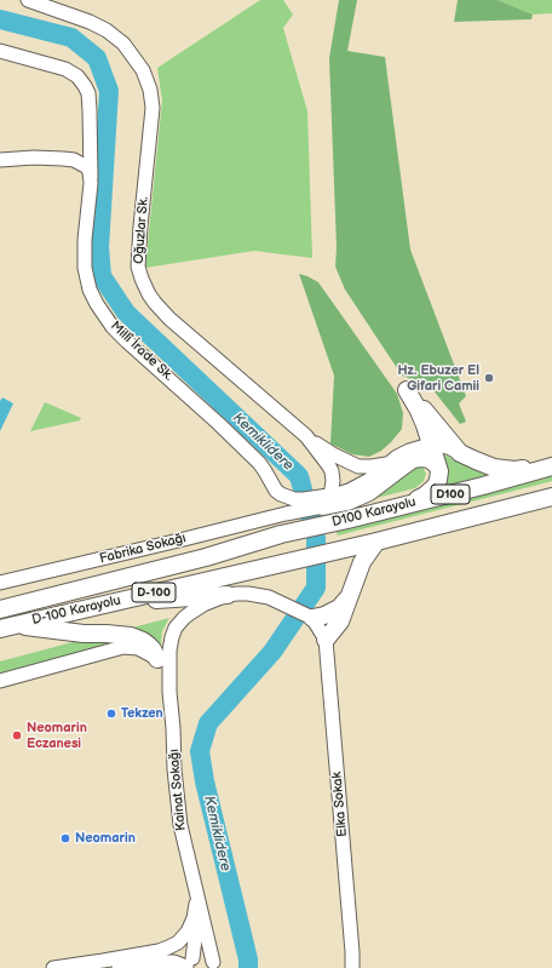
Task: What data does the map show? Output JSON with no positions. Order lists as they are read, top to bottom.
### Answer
{
  "streets": {
    "highway": [
      "D100",
      "D100 Karayolu",
      "D-100",
      "D-100 Karayolu"
    ],
    "street": [
      "Oğuzlar Sk.",
      "Millî İrade Sk.",
      "Fabrika Sokağı",
      "Kainat Sokağı",
      "Elka Sokak"
    ]
  },
  "crossings": [
    ["Oğuzlar Sk.", "Fabrika Sokağı"],
    ["D100 Karayolu", "D-100 Karayolu"]
  ],
  "water": ["Kemiklidere"],
  "places": [
    "Hz. Ebuzer El Gifari Camii",
    "Tekzen",
    "Neomarin Eczanesi",
    "Neomarin"
  ]
}
